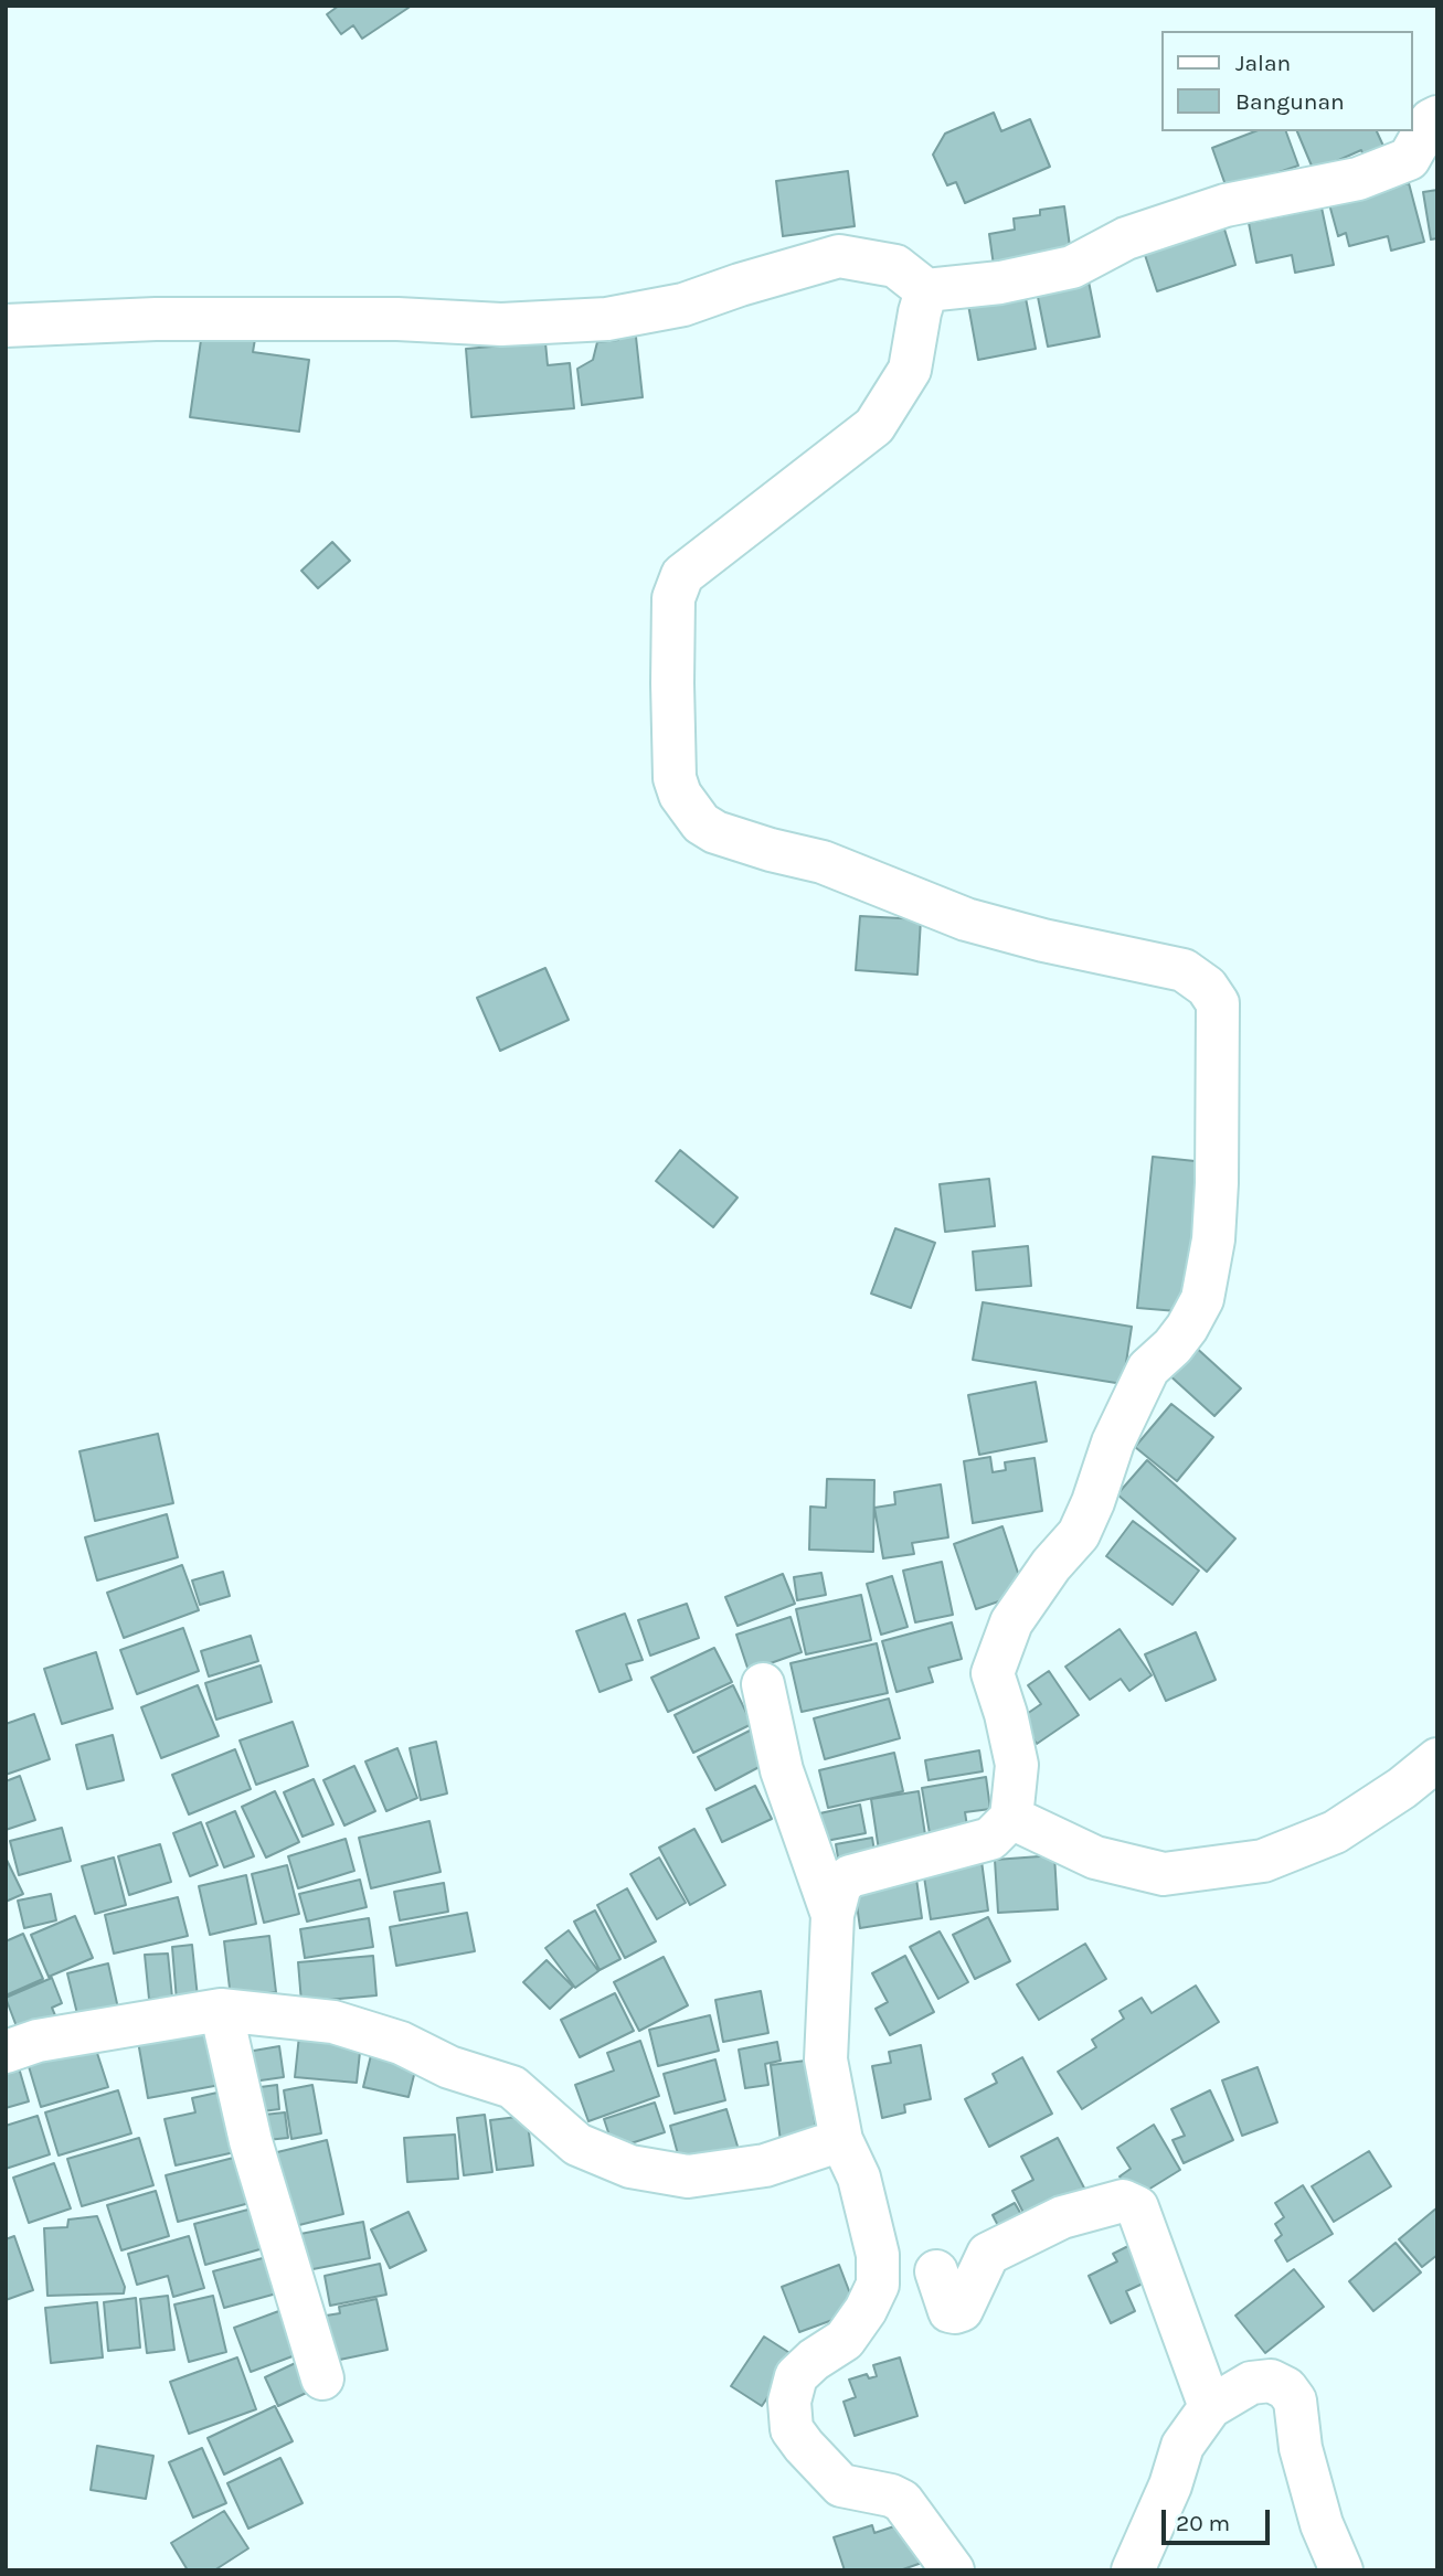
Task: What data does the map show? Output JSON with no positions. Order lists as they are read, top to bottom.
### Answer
{
  "legend": ["Jalan", "Bangunan"],
  "scale_bar": "20 m"
}
